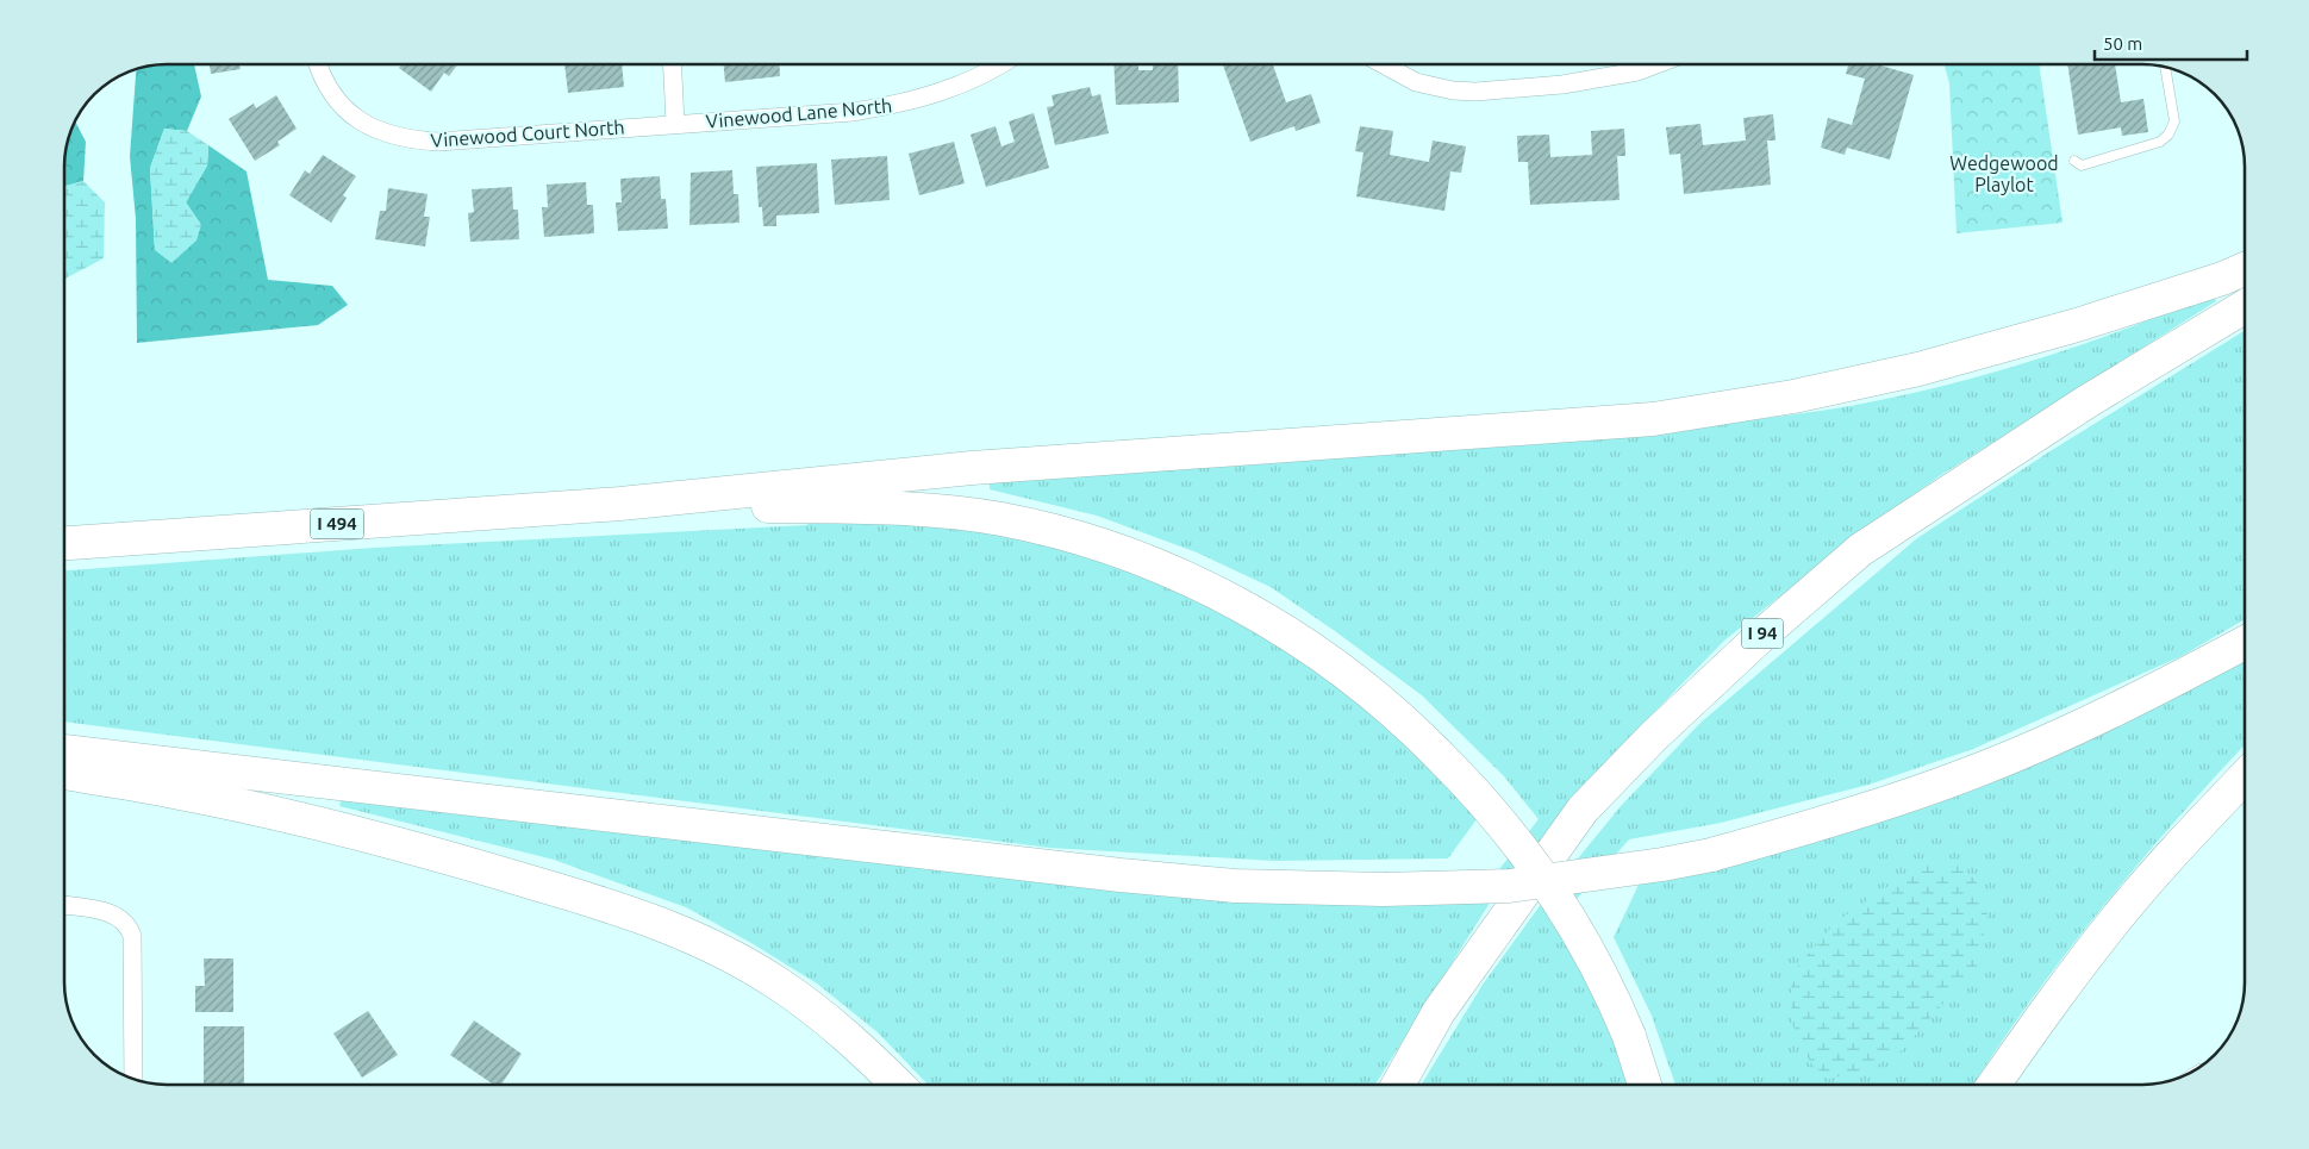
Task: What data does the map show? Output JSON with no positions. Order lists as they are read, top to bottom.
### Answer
{
  "streets": {
    "highway": ["I 494", "I 94"],
    "street": ["Vinewood Lane North", "Vinewood Court North"]
  },
  "crossings": [
    ["Vinewood Lane North", "Vinewood Court North"]
  ],
  "parks": ["Wedgewood Playlot"],
  "scale_bar": "50 m"
}
